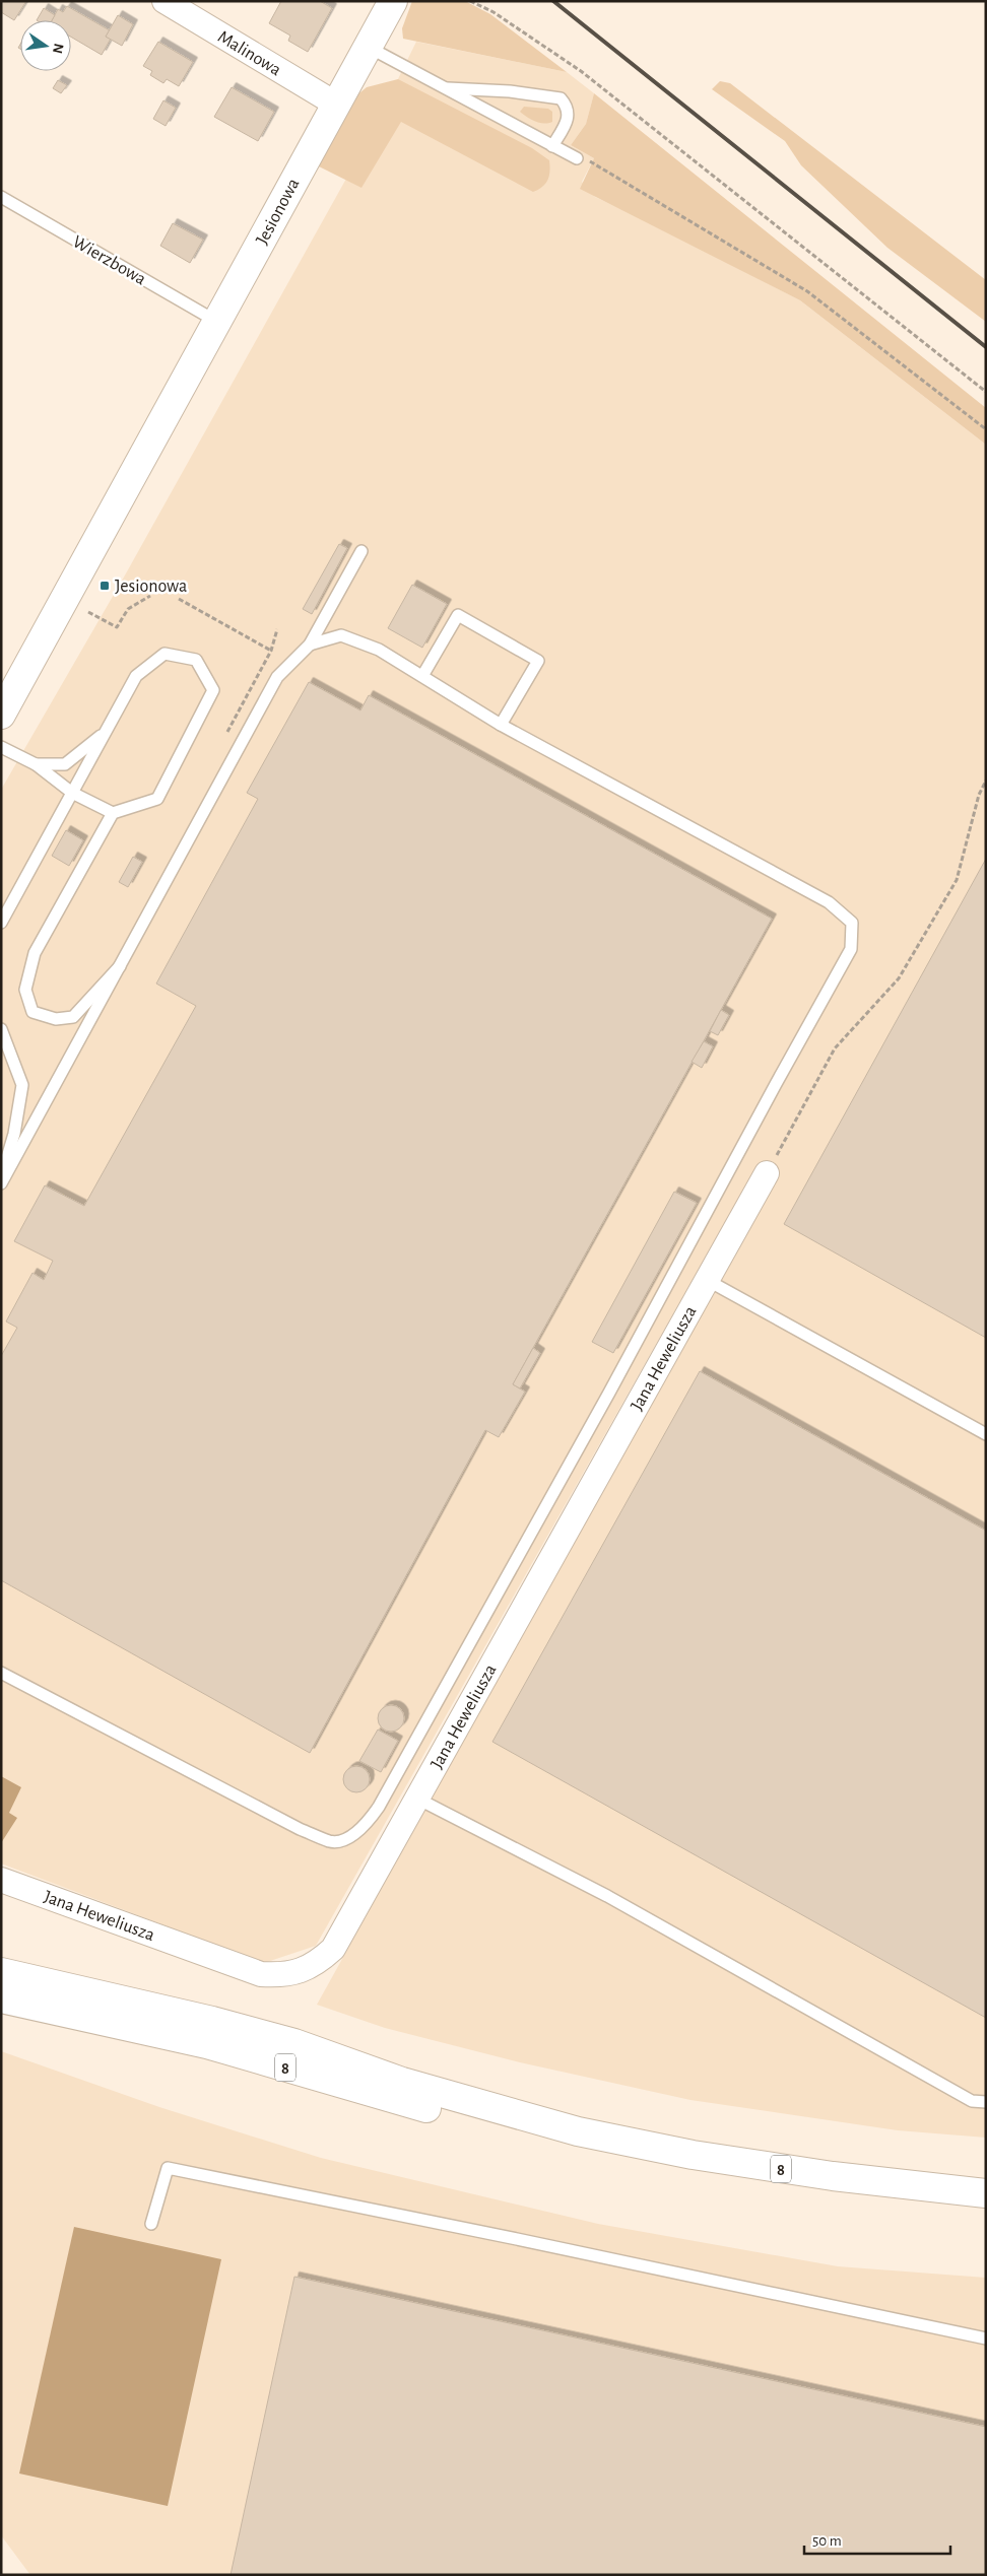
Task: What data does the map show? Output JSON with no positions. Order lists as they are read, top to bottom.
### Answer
{
  "streets": {
    "main road": ["Jesionowa", "8"],
    "street": ["Malinowa", "Jana Heweliusza"],
    "lane": ["Wierzbowa"]
  },
  "crossings": [
    ["Malinowa", "Jesionowa"],
    ["Jesionowa", "Wierzbowa"]
  ],
  "places": {
    "transit": ["Jesionowa"]
  },
  "scale_bar": "50 m",
  "north": "right"
}
